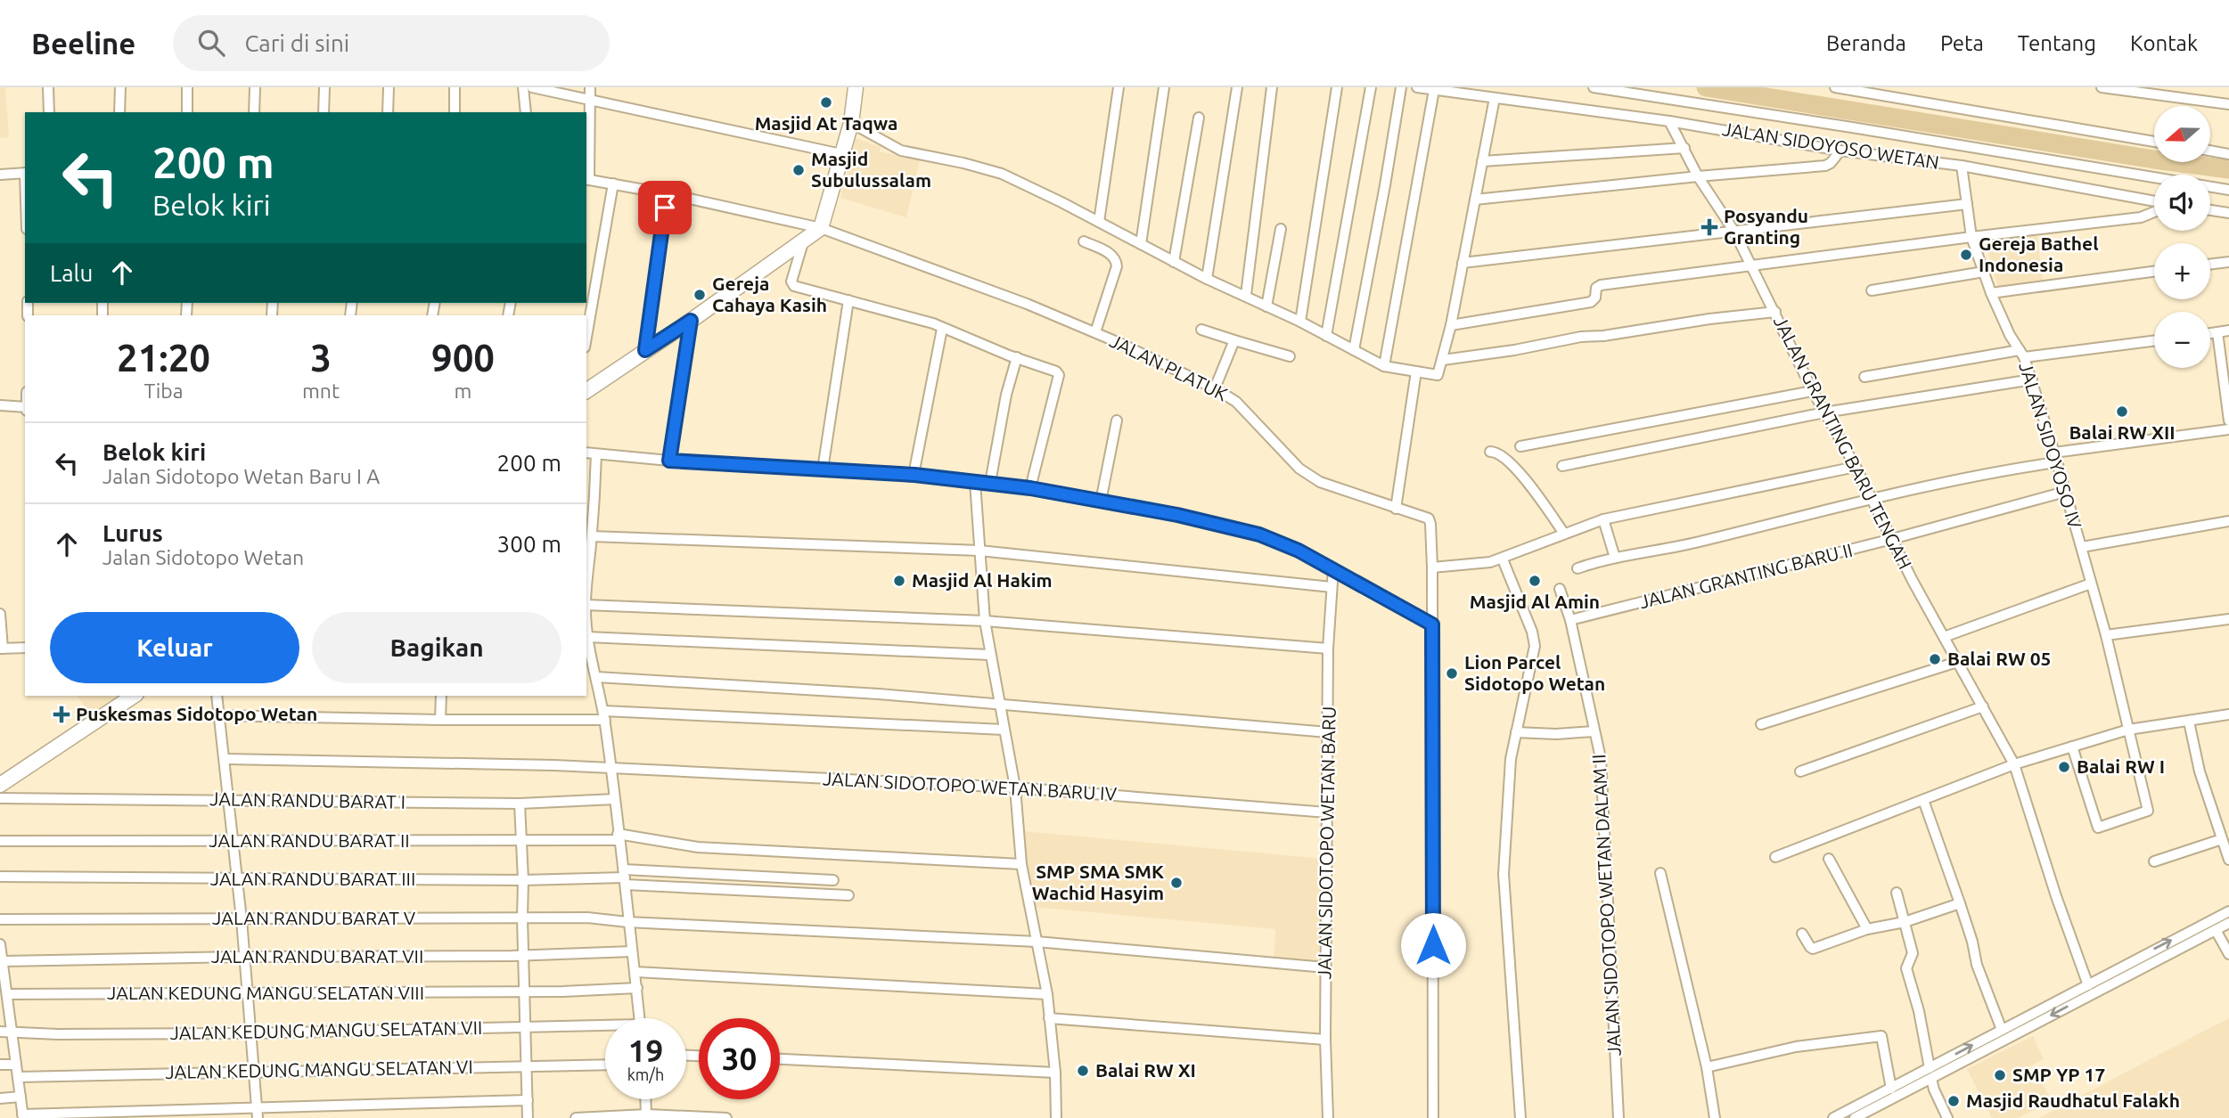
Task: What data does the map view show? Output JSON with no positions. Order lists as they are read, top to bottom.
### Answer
{
  "streets": {
    "street": [
      "JALAN SIDOYOSO WETAN",
      "JALAN PLATUK",
      "JALAN GRANTING BARU TENGAH",
      "JALAN SIDOYOSO IV",
      "JALAN GRANTING BARU II",
      "JALAN SIDOTOPO WETAN BARU IV",
      "JALAN RANDU BARAT I",
      "JALAN RANDU BARAT II",
      "JALAN SIDOTOPO WETAN BARU",
      "JALAN RANDU BARAT III",
      "JALAN SIDOTOPO WETAN DALAM II",
      "JALAN RANDU BARAT V",
      "JALAN RANDU BARAT VII",
      "JALAN KEDUNG MANGU SELATAN VIII",
      "JALAN KEDUNG MANGU SELATAN VII",
      "JALAN KEDUNG MANGU SELATAN VI"
    ]
  },
  "crossings": [
    ["JALAN SIDOYOSO WETAN", "JALAN GRANTING BARU TENGAH"],
    ["JALAN SIDOYOSO WETAN", "JALAN SIDOYOSO IV"],
    ["JALAN GRANTING BARU TENGAH", "JALAN GRANTING BARU II"],
    ["JALAN SIDOYOSO IV", "JALAN GRANTING BARU II"],
    ["JALAN GRANTING BARU II", "JALAN SIDOTOPO WETAN DALAM II"],
    ["JALAN SIDOTOPO WETAN BARU IV", "JALAN SIDOTOPO WETAN BARU"],
    ["JALAN SIDOTOPO WETAN BARU", "JALAN RANDU BARAT V"]
  ],
  "places": {
    "other": [
      "Masjid At Taqwa",
      "Masjid Subulussalam",
      "Gereja Bathel Indonesia",
      "Gereja Cahaya Kasih",
      "Balai RW XII",
      "Masjid Al Hakim",
      "Masjid Al Amin",
      "Balai RW 05",
      "Lion Parcel Sidotopo Wetan",
      "Balai RW I",
      "SMP SMA SMK Wachid Hasyim",
      "Balai RW XI",
      "SMP YP 17",
      "Masjid Raudhatul Falakh"
    ],
    "health": ["Posyandu Granting", "Puskesmas Sidotopo Wetan"]
  },
  "north": "left",
  "page": {
    "header": "Beeline",
    "search": "Cari di sini",
    "nav": [
      "Beranda",
      "Peta",
      "Tentang",
      "Kontak"
    ],
    "map_buttons": ["+", "−"],
    "turn": ["200 m", "Belok kiri"],
    "then": "Lalu",
    "eta": [
      "21:20",
      "Tiba",
      "3",
      "mnt",
      "900",
      "m"
    ],
    "list": [
      {
        "name": "Belok kiri",
        "note": "Jalan Sidotopo Wetan Baru I A",
        "value": "200 m"
      },
      {
        "name": "Lurus",
        "note": "Jalan Sidotopo Wetan",
        "value": "300 m"
      }
    ],
    "buttons": ["Keluar", "Bagikan"],
    "speed": "19 km/h",
    "limit": "30"
  }
}
